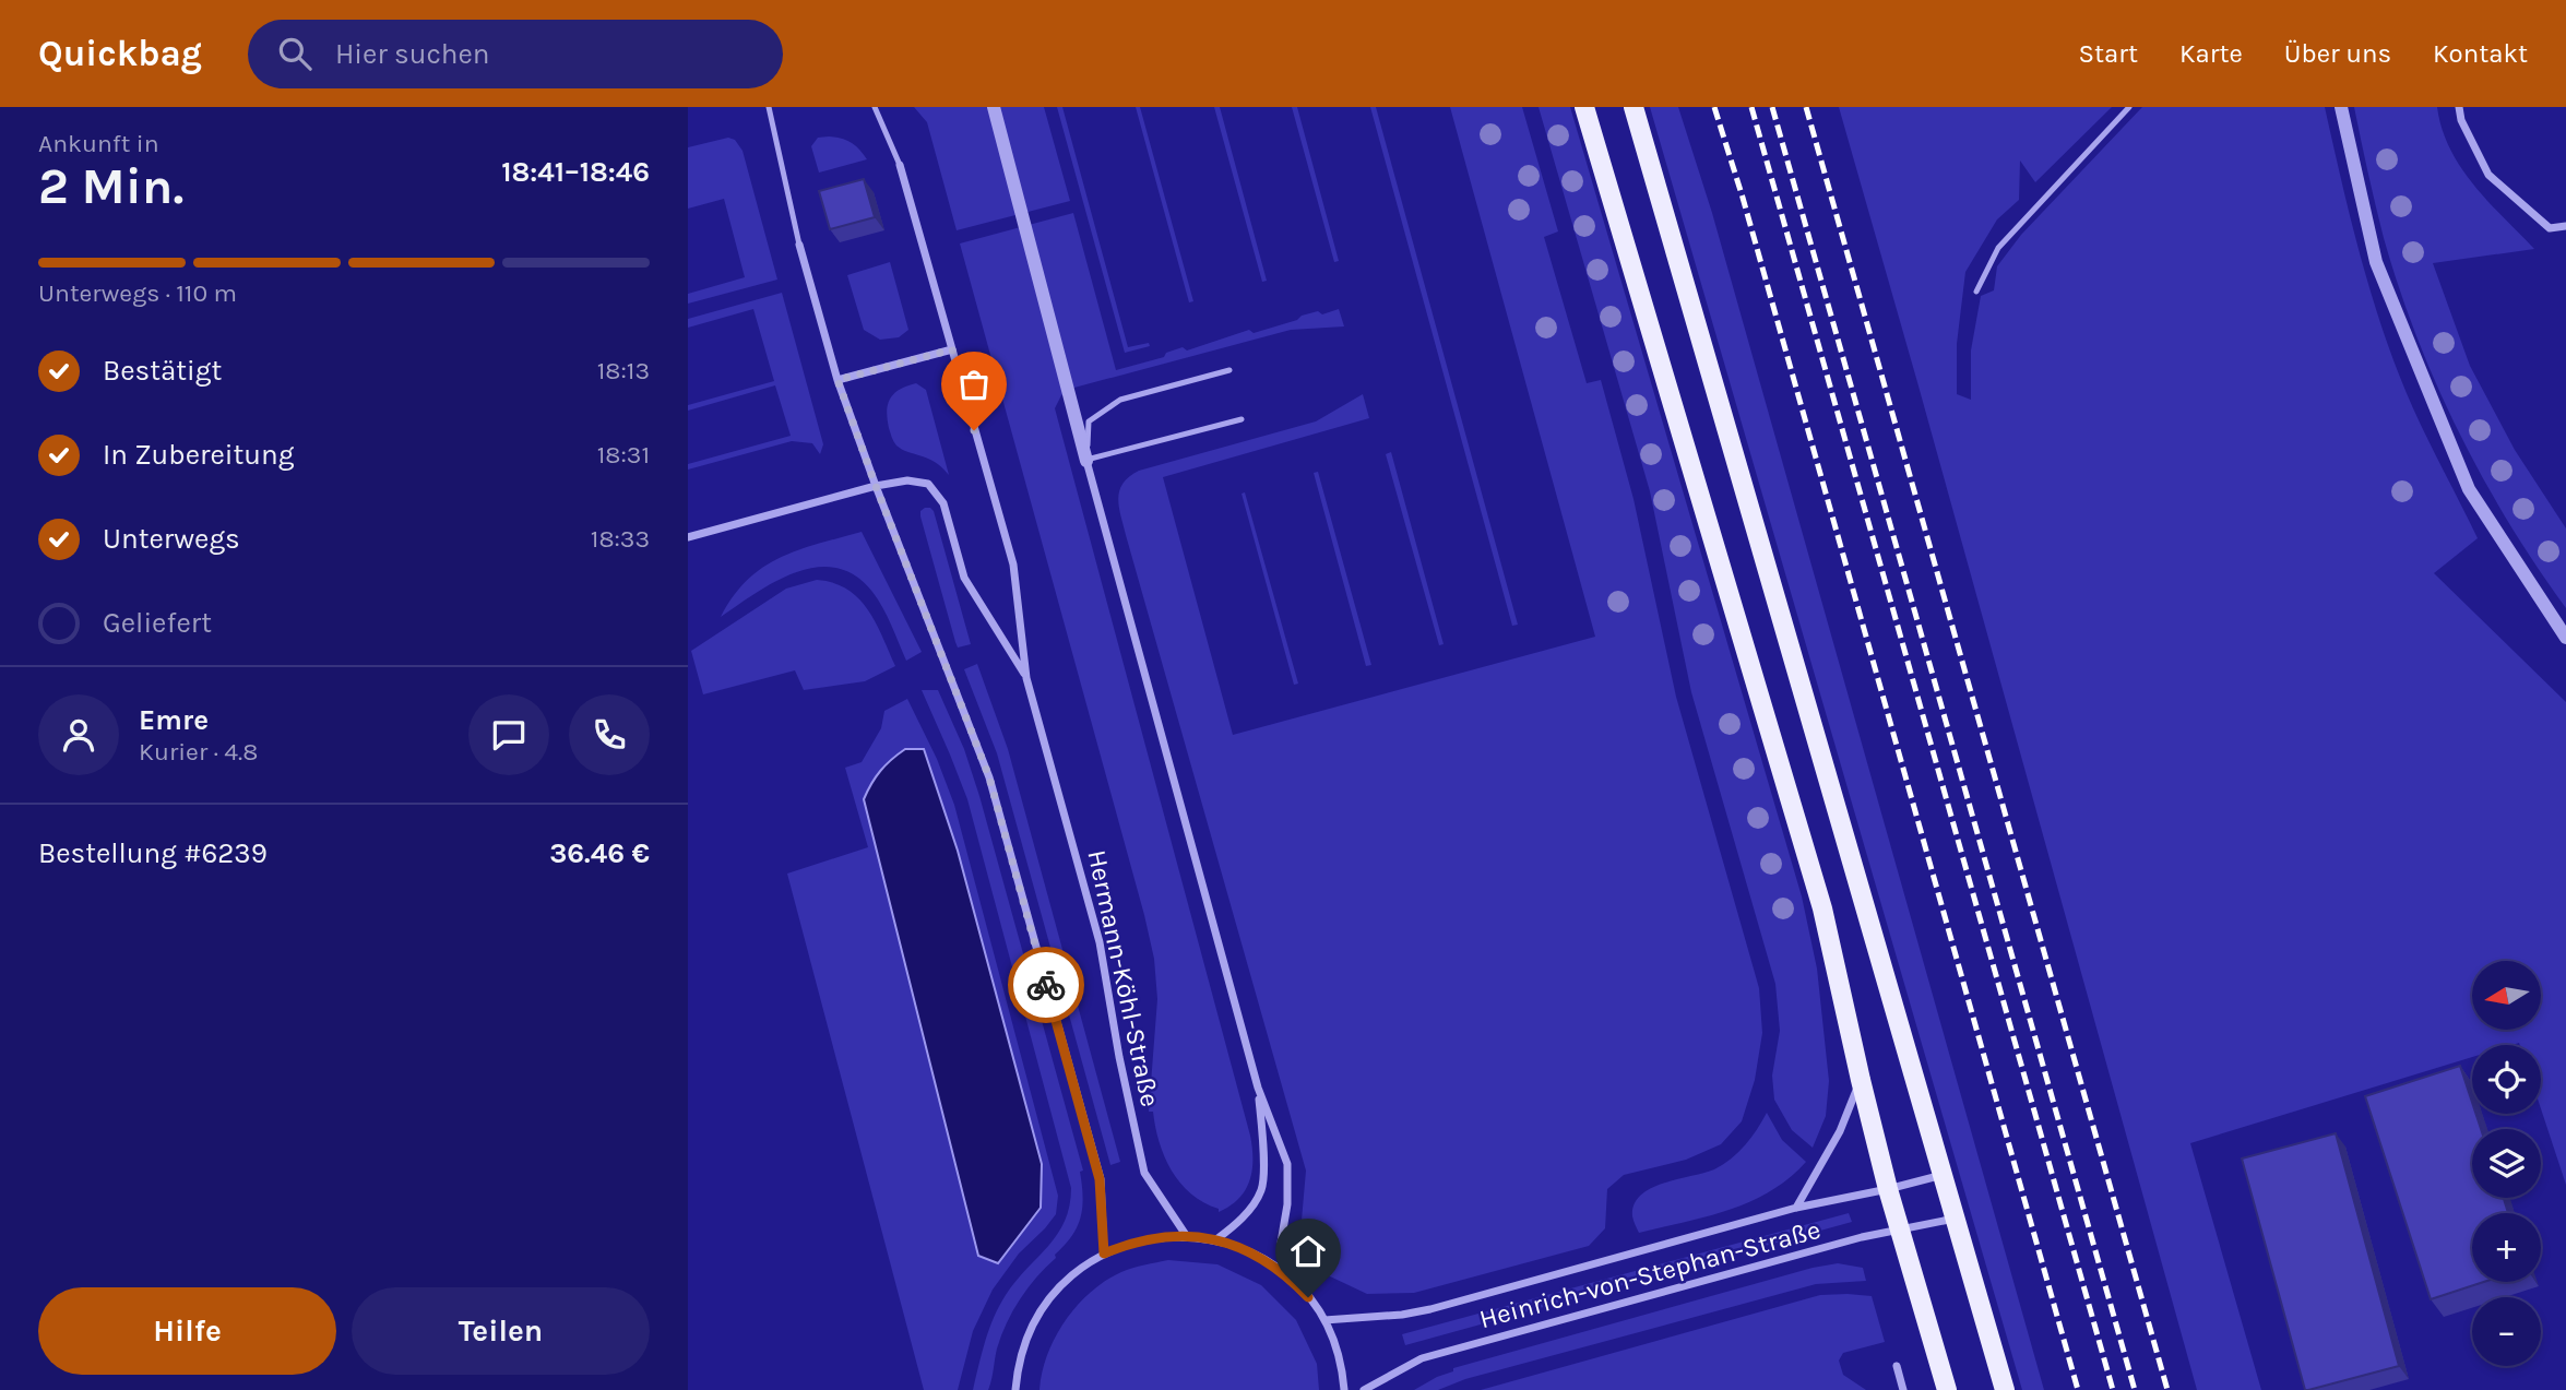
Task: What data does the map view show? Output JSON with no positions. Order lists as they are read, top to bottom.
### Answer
{
  "streets": {
    "street": ["Hermann-Köhl-Straße", "Heinrich-von-Stephan-Straße"]
  },
  "north": "left",
  "page": {
    "header": "Quickbag",
    "search": "Hier suchen",
    "nav": [
      "Start",
      "Karte",
      "Über uns",
      "Kontakt"
    ],
    "heading": ["2 Min.", "Ankunft in", "18:41–18:46"],
    "panel": [
      "Emre",
      "Kurier · 4.8",
      "Bestellung #6239",
      "36.46 €"
    ],
    "bar": "Unterwegs · 110 m",
    "list": [
      ["Bestätigt", "18:13"],
      ["In Zubereitung", "18:31"],
      ["Unterwegs", "18:33"],
      "Geliefert"
    ],
    "map_buttons": ["+", "−"],
    "buttons": ["Hilfe", "Teilen"]
  }
}
